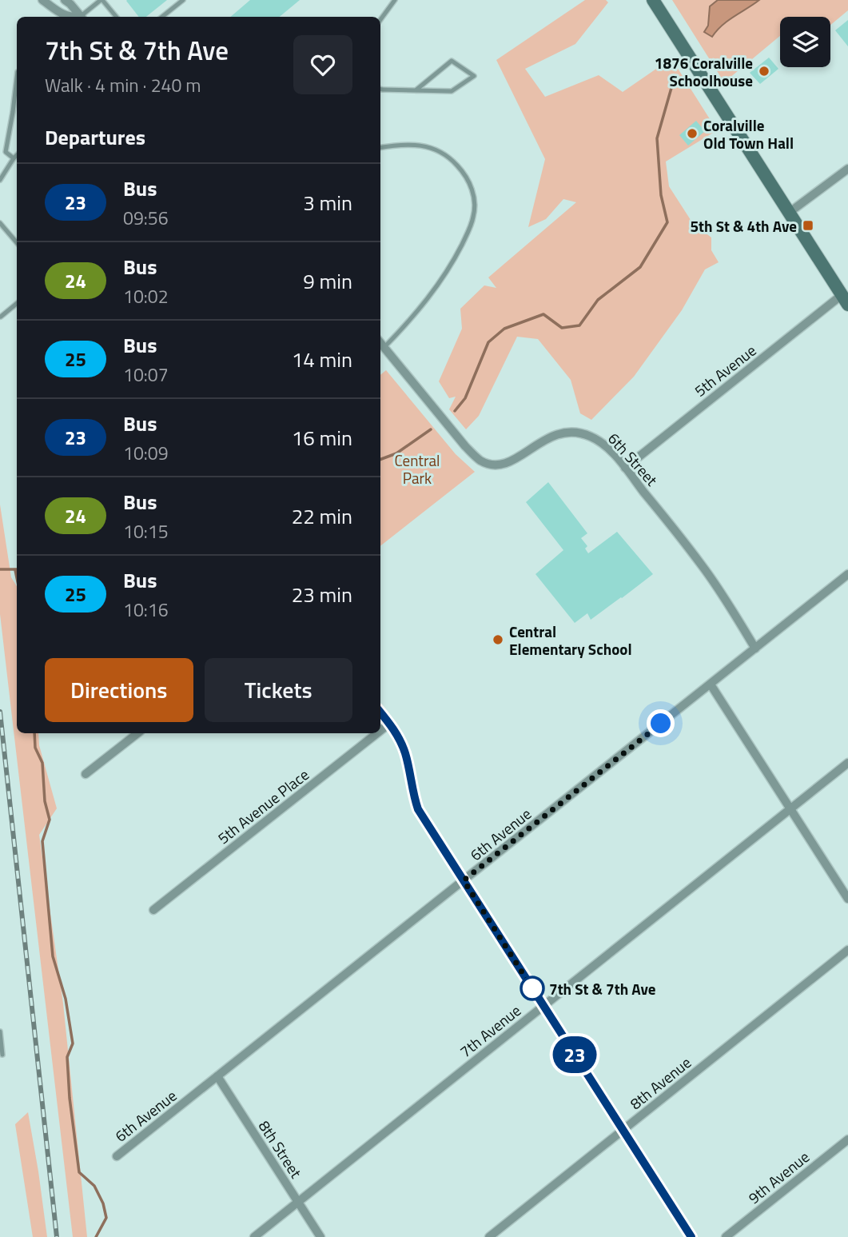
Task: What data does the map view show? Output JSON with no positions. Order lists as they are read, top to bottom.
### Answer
{
  "streets": {
    "street": [
      "5th Avenue",
      "6th Street",
      "5th Avenue Place",
      "6th Avenue",
      "7th Avenue",
      "8th Avenue",
      "8th Street",
      "9th Avenue"
    ]
  },
  "crossings": [
    ["5th Avenue", "6th Street"],
    ["6th Street", "6th Avenue"],
    ["6th Avenue", "8th Street"],
    ["7th Avenue", "8th Street"]
  ],
  "parks": ["Central Park"],
  "places": {
    "other": [
      "1876 Coralville Schoolhouse",
      "Coralville Old Town Hall",
      "Central Elementary School",
      "7th St & 7th Ave"
    ],
    "transit": ["5th St & 4th Ave"]
  },
  "lines": ["bus line 23"],
  "page": {
    "on_map": "23",
    "heading": [
      ["7th St & 7th Ave", "Walk · 4 min · 240 m"],
      "Departures"
    ],
    "list": [
      {
        "mark": "23",
        "name": "Bus",
        "note": "09:56",
        "value": "3 min"
      },
      {
        "mark": "24",
        "name": "Bus",
        "note": "10:02",
        "value": "9 min"
      },
      {
        "mark": "25",
        "name": "Bus",
        "note": "10:07",
        "value": "14 min"
      },
      {
        "mark": "23",
        "name": "Bus",
        "note": "10:09",
        "value": "16 min"
      },
      {
        "mark": "24",
        "name": "Bus",
        "note": "10:15",
        "value": "22 min"
      },
      {
        "mark": "25",
        "name": "Bus",
        "note": "10:16",
        "value": "23 min"
      }
    ],
    "buttons": ["Directions", "Tickets"]
  }
}
